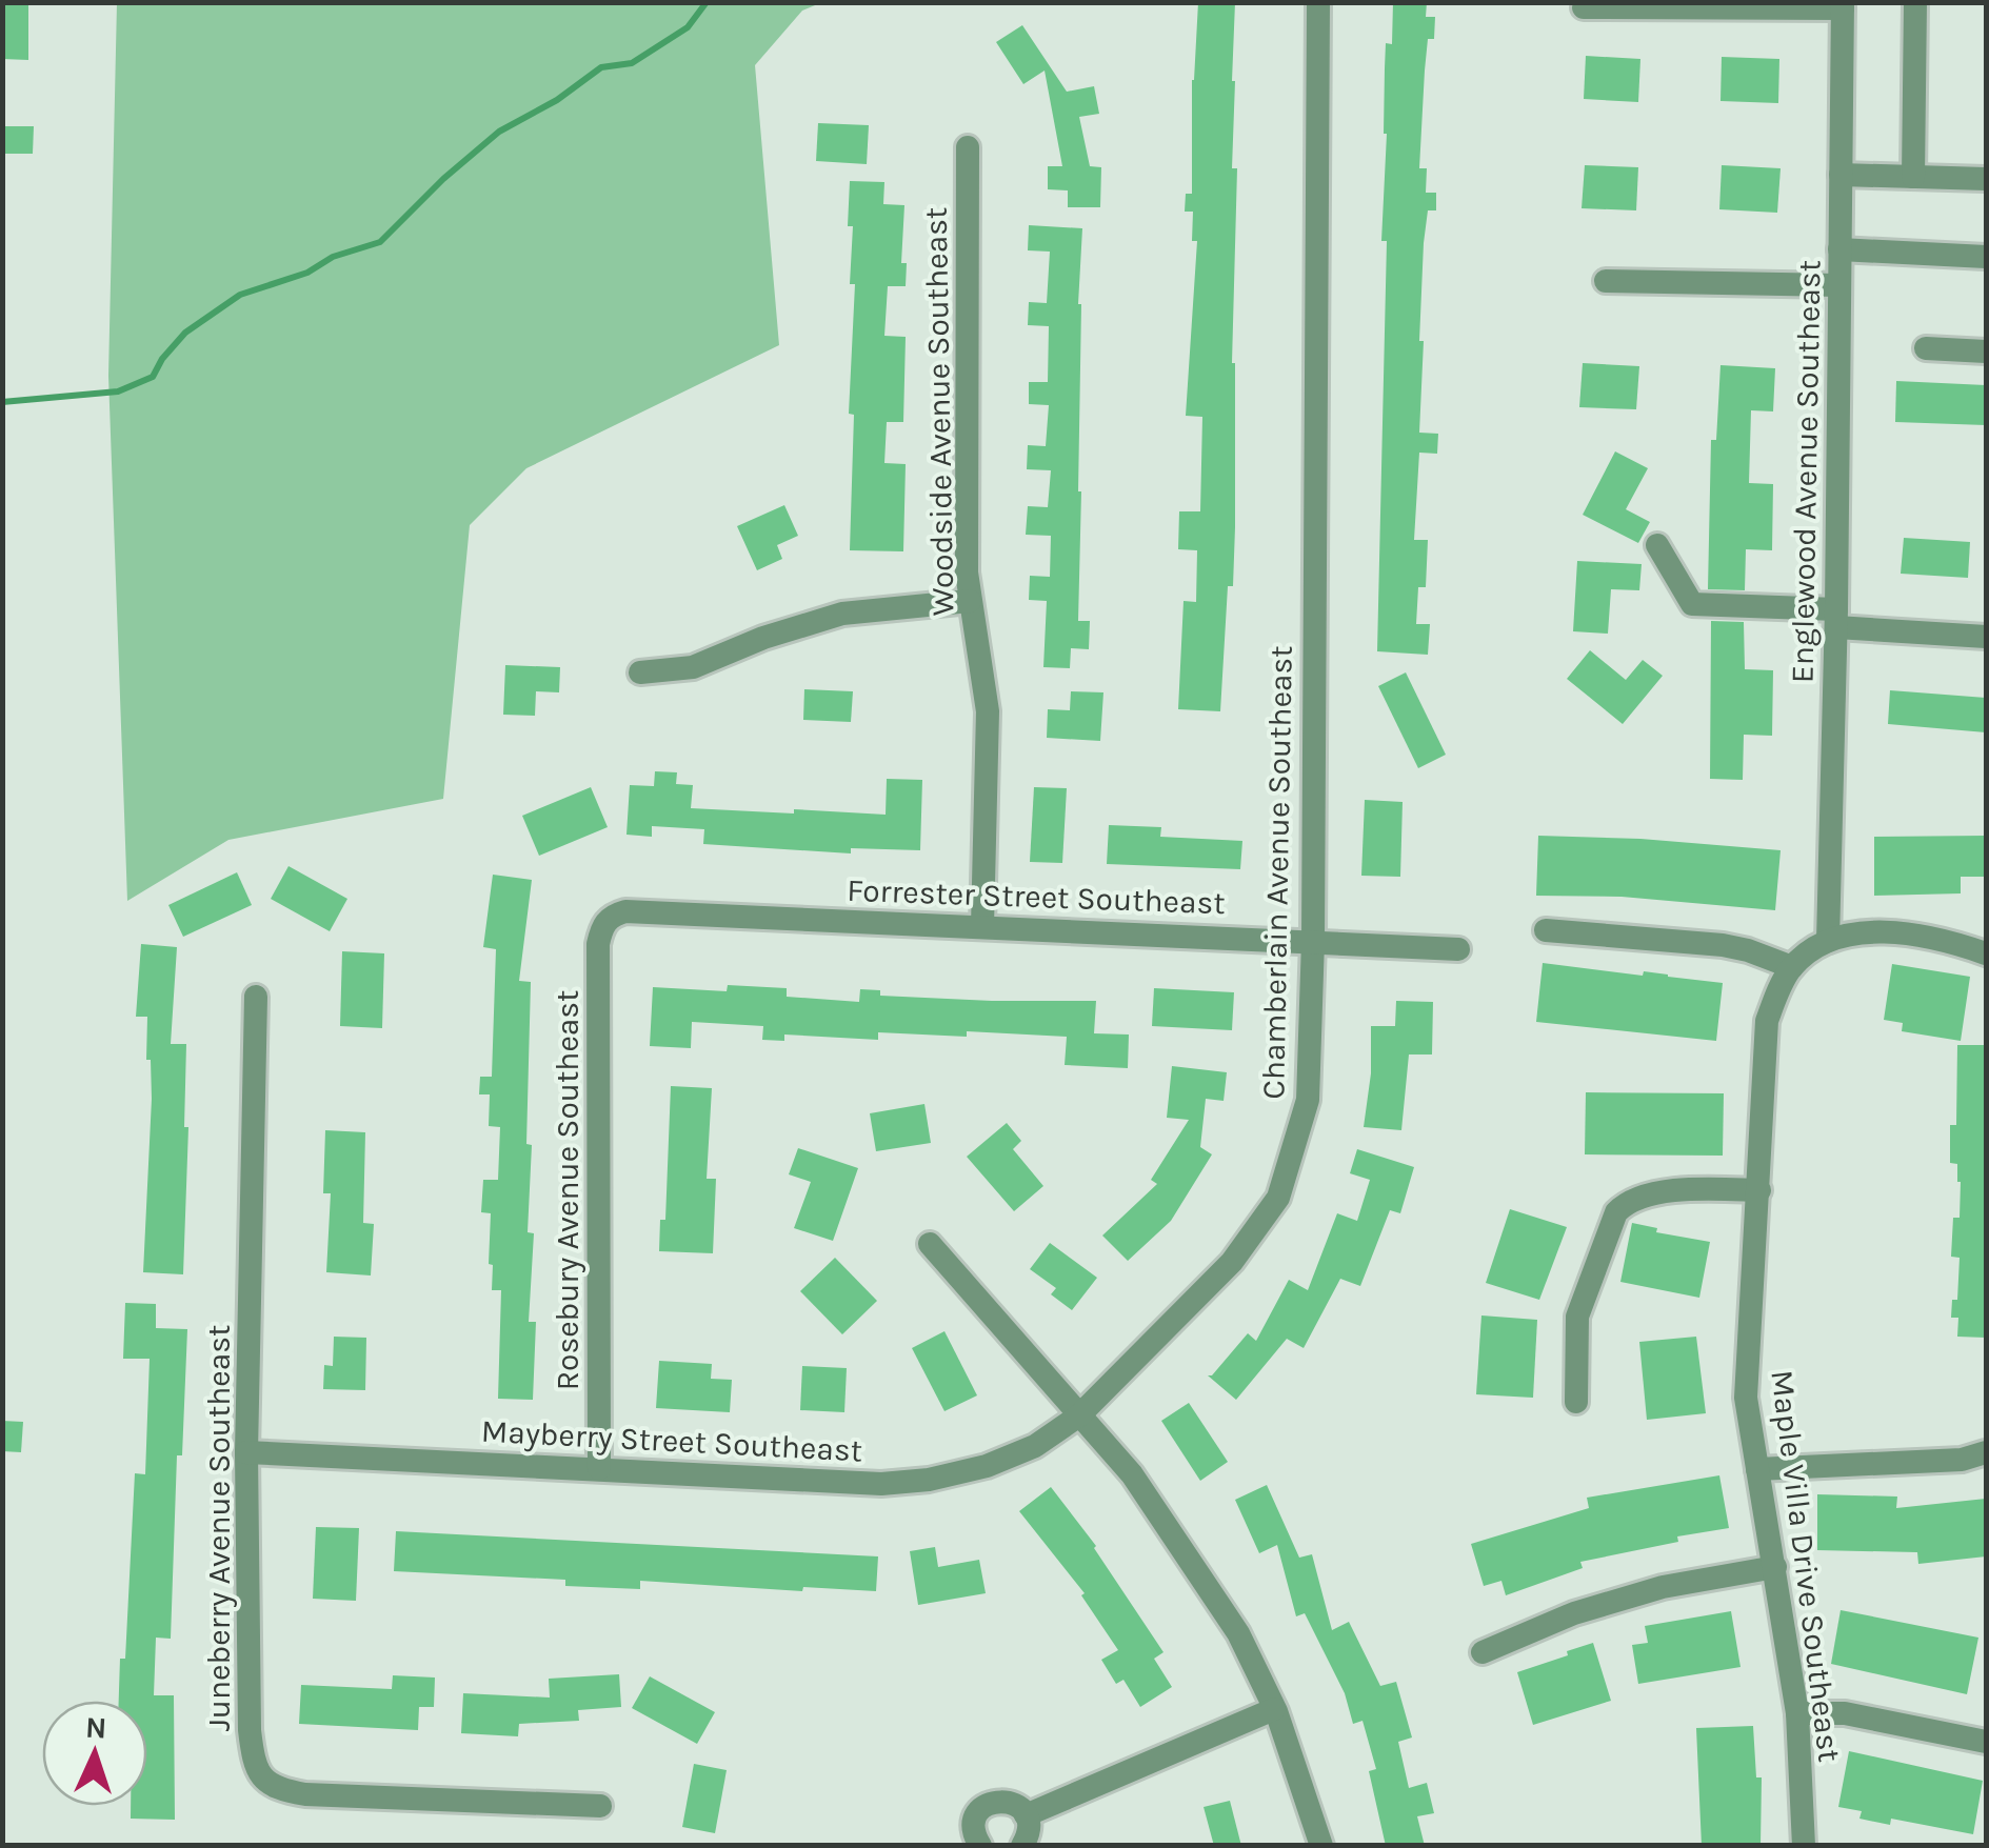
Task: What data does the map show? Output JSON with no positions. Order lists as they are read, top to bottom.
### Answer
{
  "streets": {
    "street": [
      "Woodside Avenue Southeast",
      "Englewood Avenue Southeast",
      "Chamberlain Avenue Southeast",
      "Forrester Street Southeast",
      "Rosebury Avenue Southeast",
      "Mayberry Street Southeast",
      "Juneberry Avenue Southeast",
      "Maple Villa Drive Southeast"
    ]
  },
  "crossings": [
    ["Woodside Avenue Southeast", "Forrester Street Southeast"],
    ["Englewood Avenue Southeast", "Maple Villa Drive Southeast"],
    ["Chamberlain Avenue Southeast", "Forrester Street Southeast"],
    ["Chamberlain Avenue Southeast", "Mayberry Street Southeast"],
    ["Forrester Street Southeast", "Rosebury Avenue Southeast"],
    ["Rosebury Avenue Southeast", "Mayberry Street Southeast"],
    ["Mayberry Street Southeast", "Juneberry Avenue Southeast"]
  ],
  "north": "top"
}
